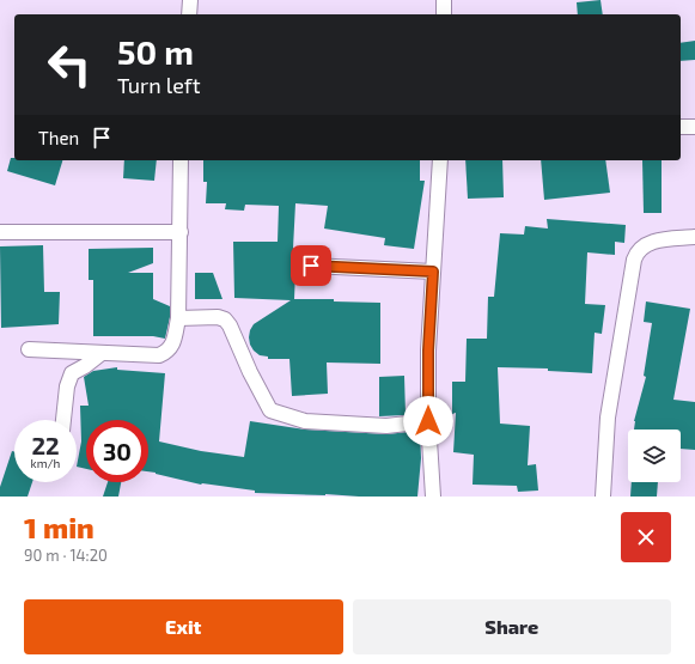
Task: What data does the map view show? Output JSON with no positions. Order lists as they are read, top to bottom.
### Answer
{
  "page": {
    "turn": ["50 m", "Turn left"],
    "then": "Then",
    "speed": "22 km/h",
    "limit": "30",
    "heading": ["1 min", "90 m · 14:20"],
    "buttons": ["Exit", "Share"]
  }
}
